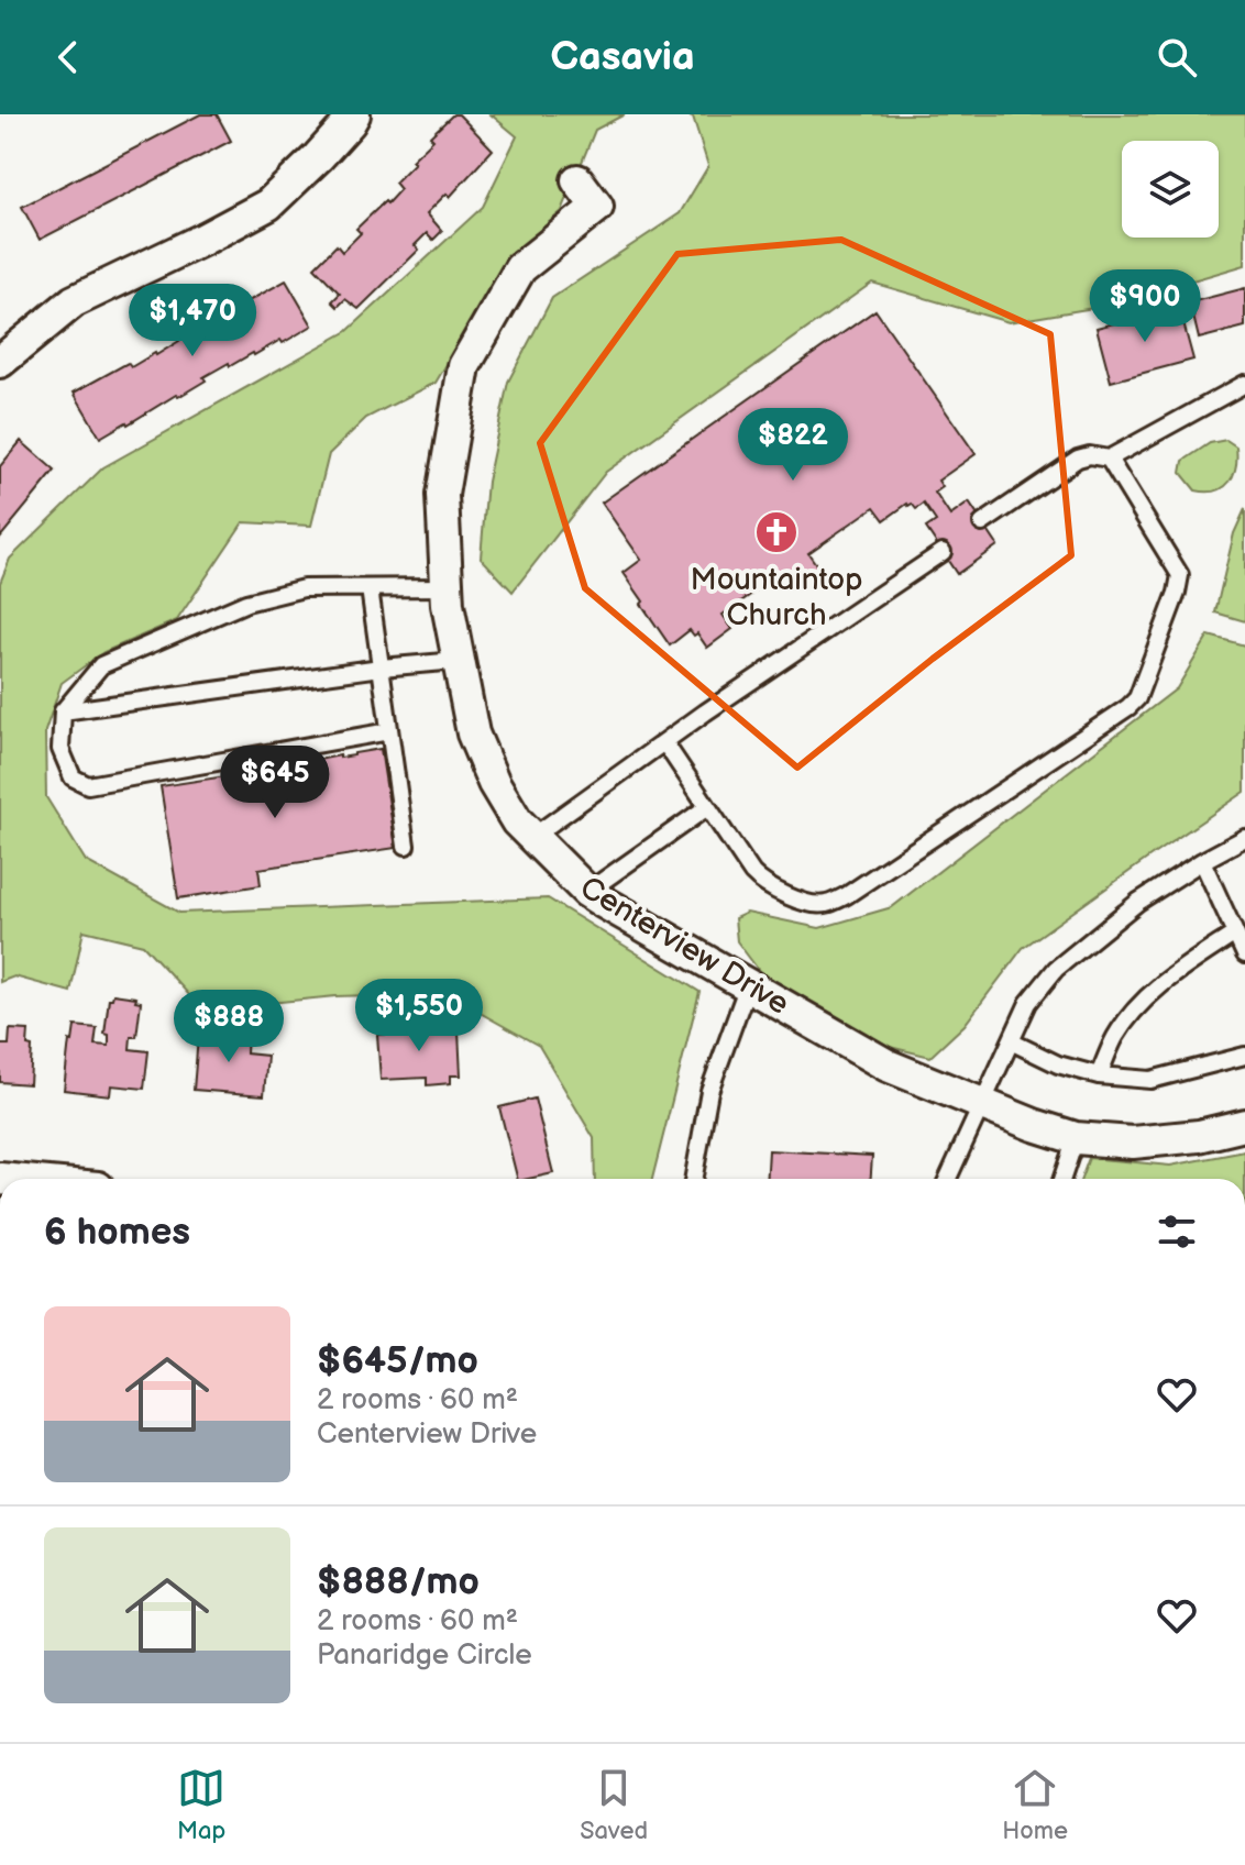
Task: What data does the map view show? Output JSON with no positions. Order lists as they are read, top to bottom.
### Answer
{
  "streets": {
    "street": ["Centerview Drive"]
  },
  "places": {
    "church": ["Mountaintop Church"]
  },
  "page": {
    "header": "Casavia",
    "price": [
      "$900",
      "$1,470",
      "$822",
      "$645",
      "$1,550",
      "$888"
    ],
    "heading": "6 homes",
    "list": [
      {
        "name": "$645/mo",
        "note": "2 rooms · 60 m² · Centerview Drive"
      },
      {
        "name": "$888/mo",
        "note": "2 rooms · 60 m² · Panaridge Circle"
      }
    ],
    "tabs": ["Map", "Saved", "Home"]
  }
}
